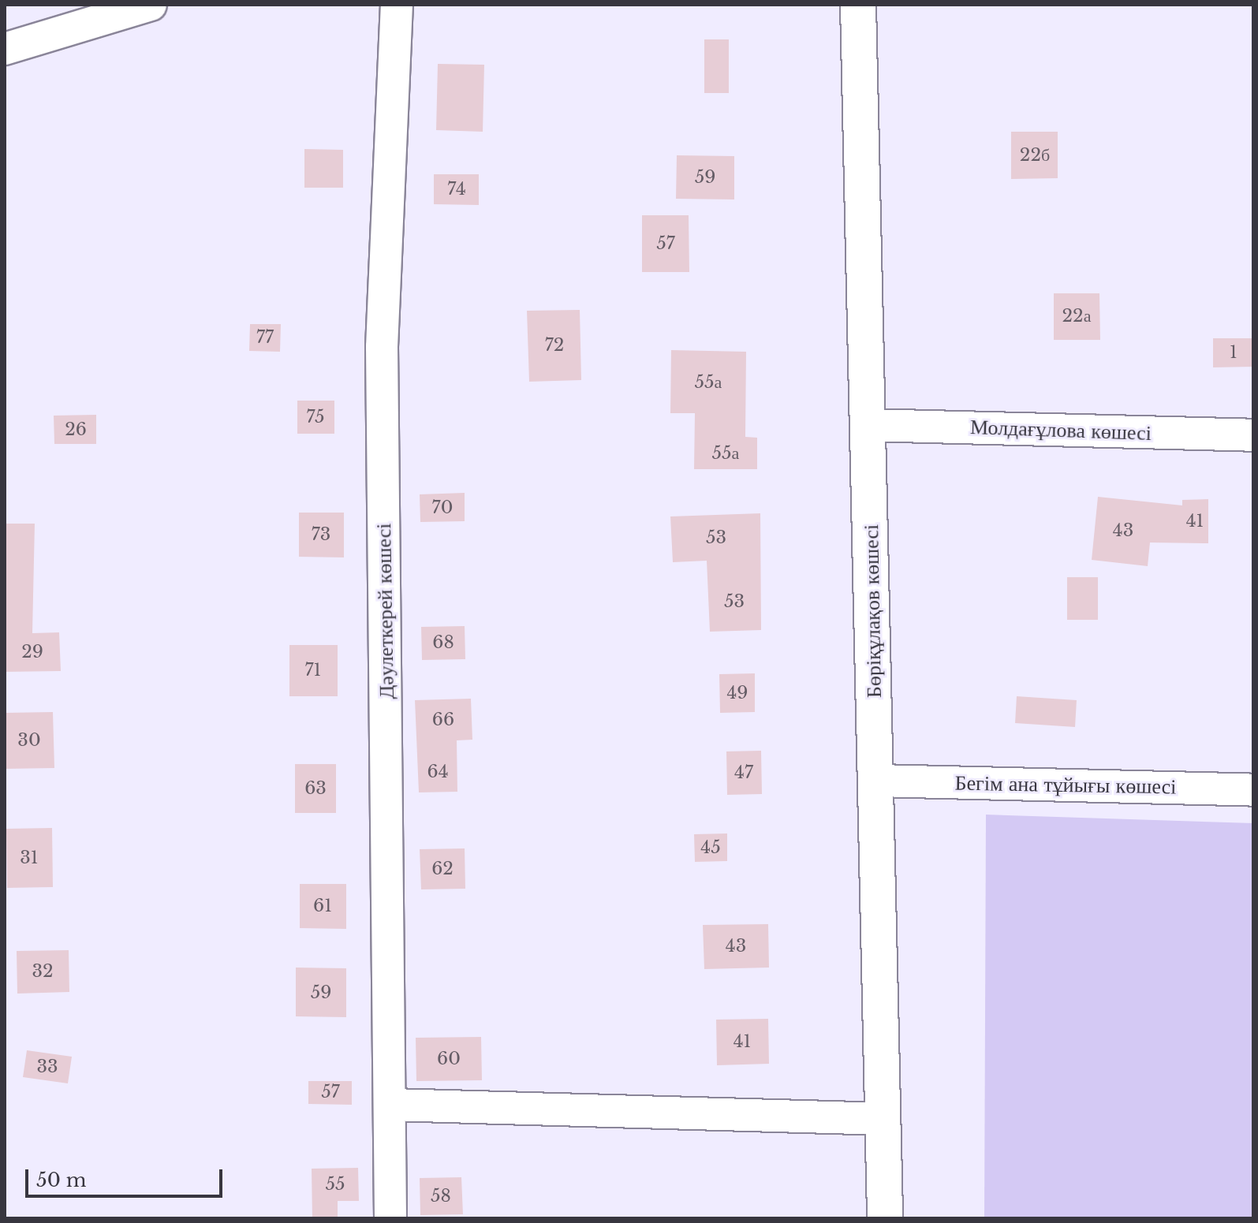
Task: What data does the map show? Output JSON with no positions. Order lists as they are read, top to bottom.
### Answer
{
  "streets": {
    "street": [
      "Молдағұлова көшесі",
      "Дәулеткерей көшесі",
      "Бөріқұлақов көшесі",
      "Бегім ана тұйығы көшесі"
    ]
  },
  "crossings": [
    ["Молдағұлова көшесі", "Бөріқұлақов көшесі"],
    ["Бөріқұлақов көшесі", "Бегім ана тұйығы көшесі"]
  ],
  "house_numbers": [
    "22б",
    "59",
    "74",
    "57",
    "22а",
    "77",
    "72",
    "1",
    "55а",
    "75",
    "26",
    "55а",
    "70",
    "41",
    "43",
    "73",
    "53",
    "53",
    "68",
    "29",
    "71",
    "49",
    "66",
    "30",
    "64",
    "47",
    "63",
    "45",
    "31",
    "62",
    "61",
    "43",
    "32",
    "59",
    "41",
    "60",
    "33",
    "57",
    "55",
    "58"
  ],
  "scale_bar": "50 m"
}
